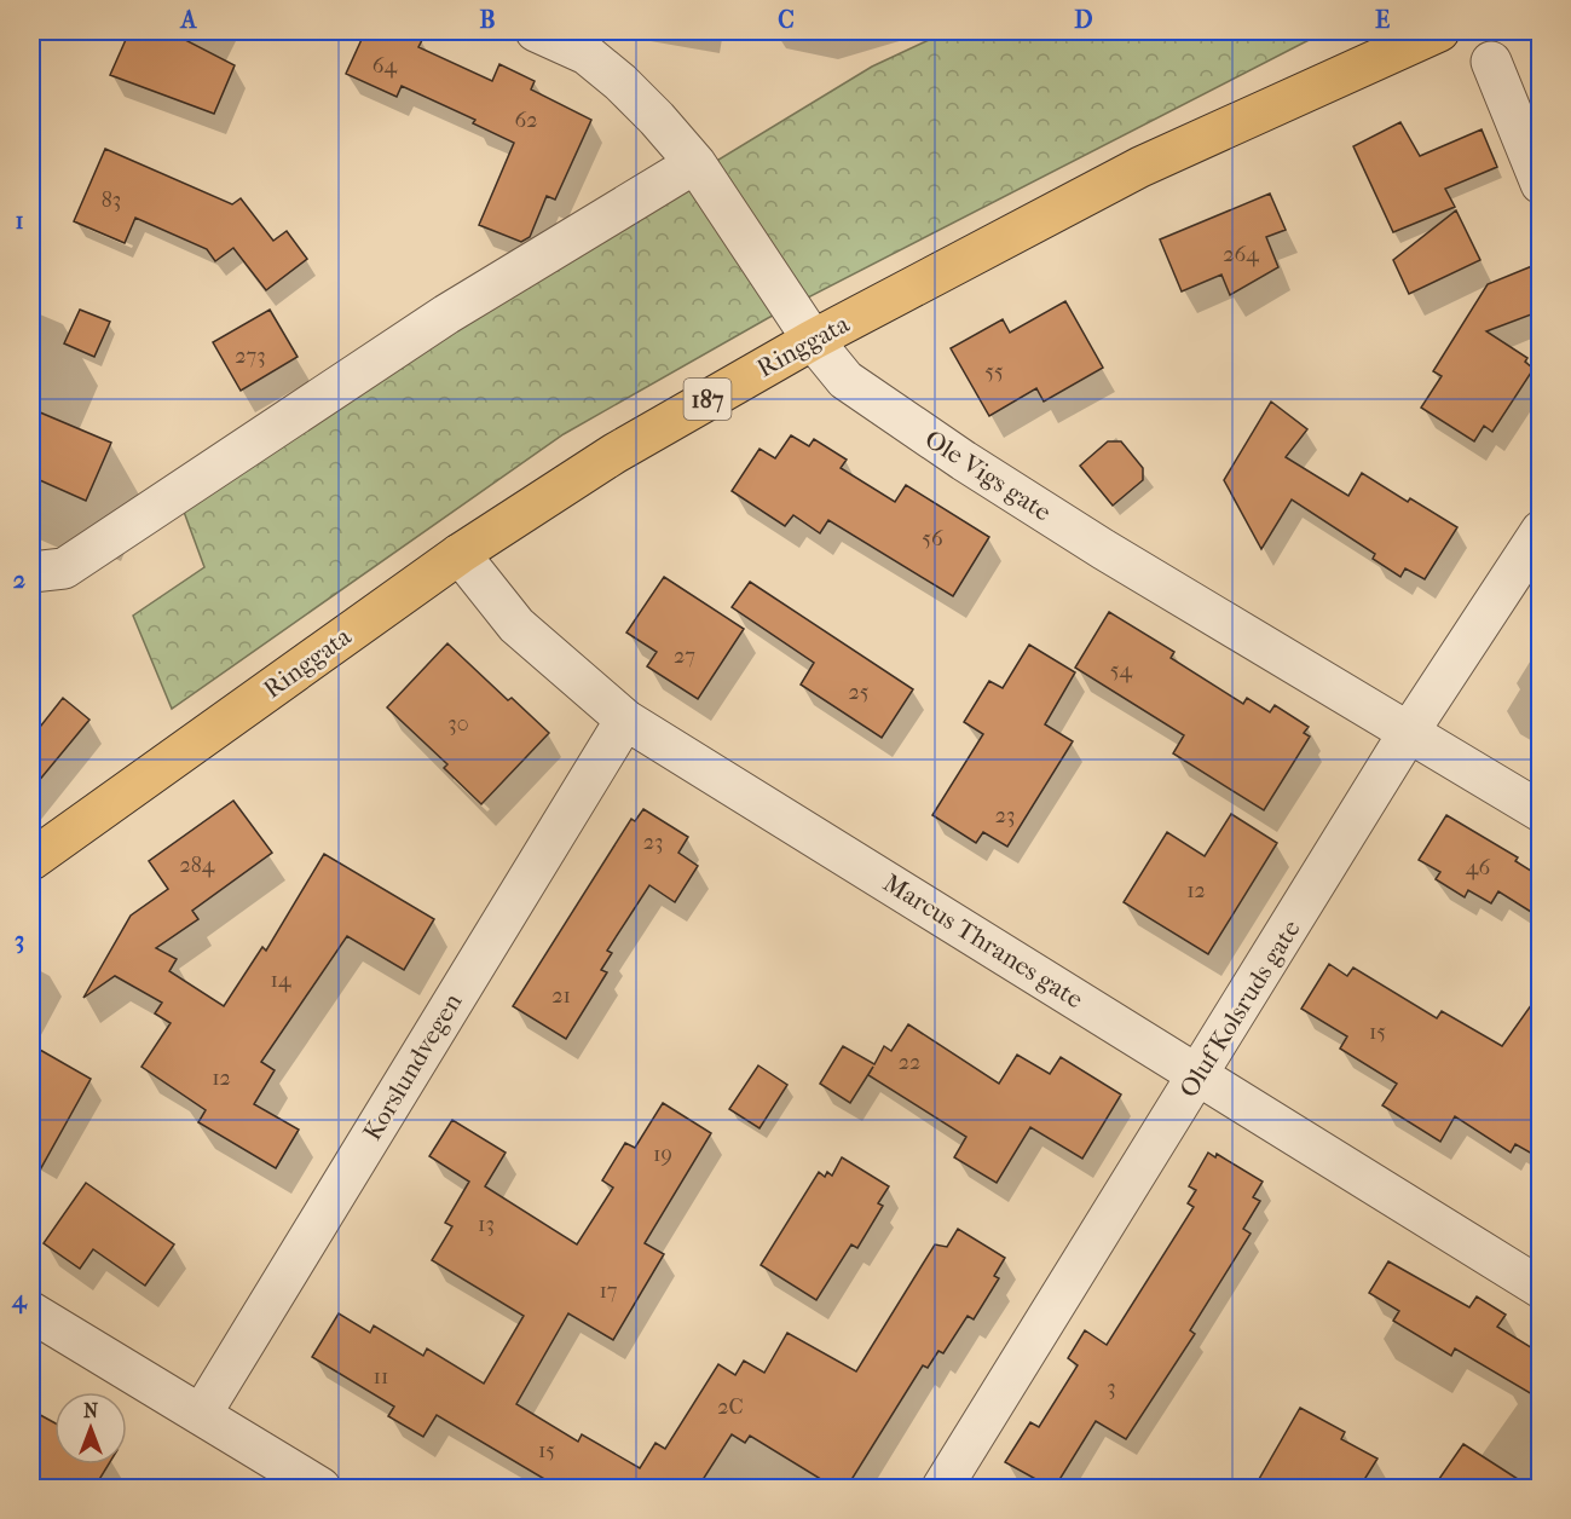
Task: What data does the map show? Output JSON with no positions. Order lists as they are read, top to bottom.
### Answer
{
  "streets": {
    "main road": ["Ringgata", "187"],
    "street": [
      "Ole Vigs gate",
      "Marcus Thranes gate",
      "Oluf Kolsruds gate",
      "Korslundvegen"
    ]
  },
  "crossings": [
    ["Ringgata", "Ole Vigs gate"],
    ["Ringgata", "Marcus Thranes gate"],
    ["Ole Vigs gate", "Oluf Kolsruds gate"],
    ["Marcus Thranes gate", "Oluf Kolsruds gate"],
    ["Marcus Thranes gate", "Korslundvegen"]
  ],
  "house_numbers": [
    "64",
    "62",
    "83",
    "264",
    "273",
    "55",
    "56",
    "27",
    "54",
    "25",
    "30",
    "23",
    "23",
    "284",
    "46",
    "12",
    "14",
    "21",
    "15",
    "22",
    "12",
    "19",
    "13",
    "17",
    "11",
    "3",
    "2C",
    "15"
  ],
  "north": "top",
  "grid": {
    "columns": [
      "A",
      "B",
      "C",
      "D",
      "E"
    ],
    "rows": [
      "1",
      "2",
      "3",
      "4"
    ]
  }
}
